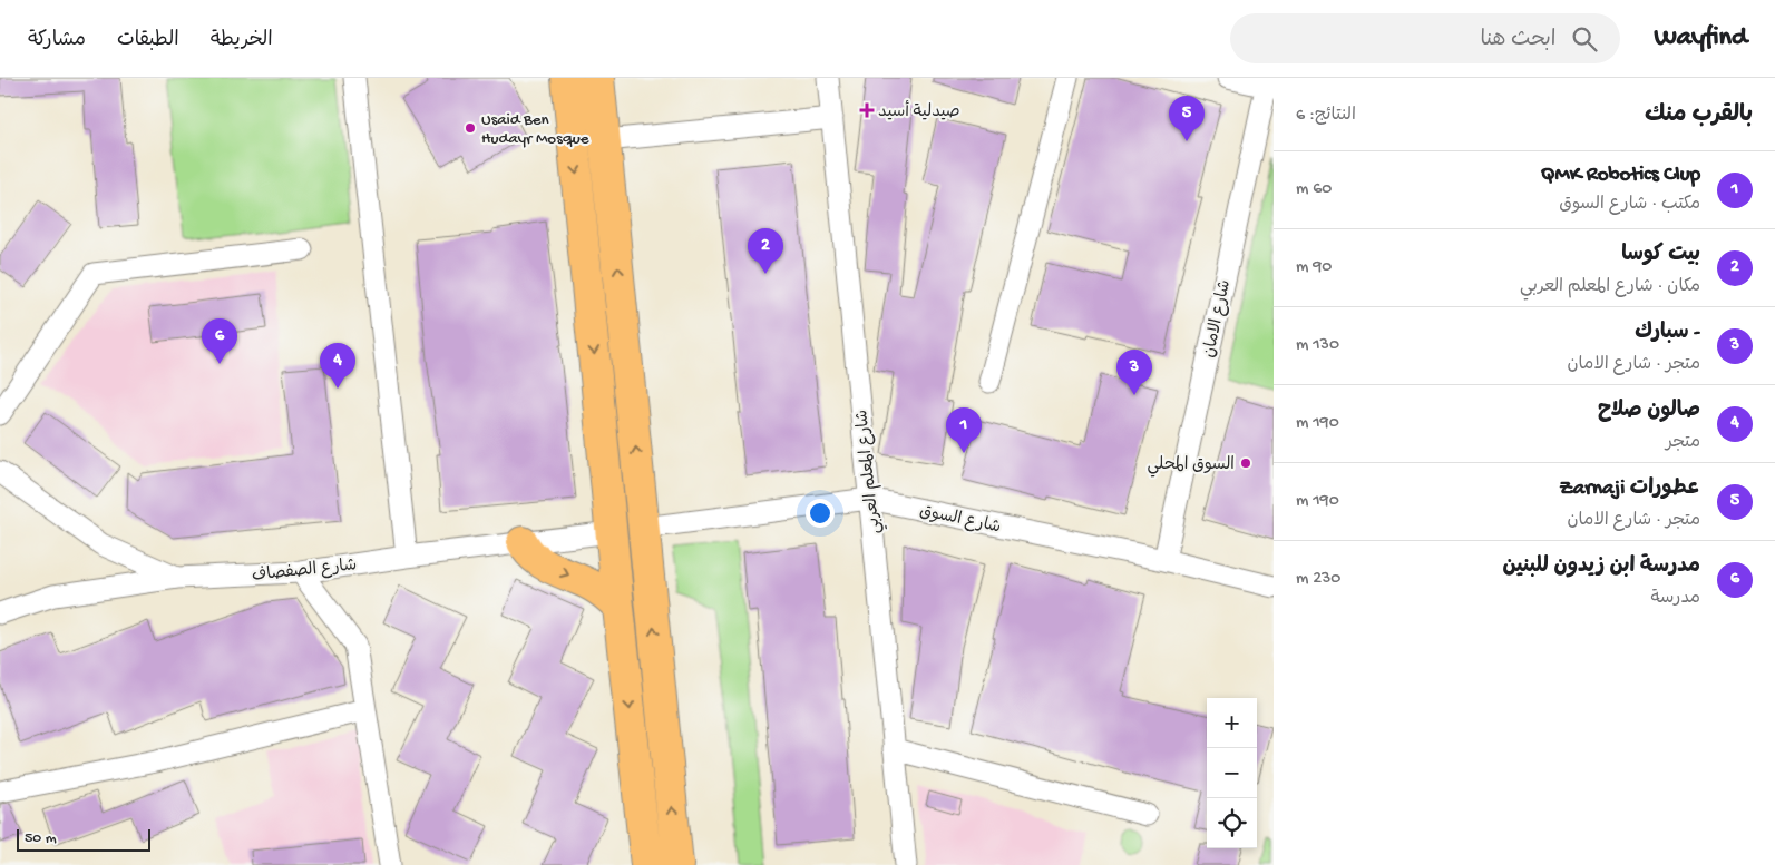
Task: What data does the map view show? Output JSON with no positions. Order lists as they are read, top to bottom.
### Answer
{
  "streets": {
    "street": [
      "شارع الامان",
      "شارع المعلم العربي",
      "شارع السوق",
      "شارع الصفصاف"
    ]
  },
  "crossings": [
    ["شارع الامان", "شارع السوق"],
    ["شارع المعلم العربي", "شارع السوق"]
  ],
  "places": {
    "health": ["صيدلية أسيد"],
    "other": ["Usaid Ben Hudayr Mosque", "السوق المحلي"]
  },
  "scale_bar": "50 m",
  "page": {
    "header": "Wayfind",
    "search": "ابحث هنا",
    "nav": ["الخريطة", "الطبقات", "مشاركة"],
    "heading": ["بالقرب منك", "النتائج: 6"],
    "pins": [
      "5",
      "2",
      "6",
      "4",
      "3",
      "1"
    ],
    "list": [
      {
        "mark": "1",
        "name": "QMK Robotics Clup",
        "note": "مكتب · شارع السوق",
        "value": "60 m"
      },
      {
        "mark": "2",
        "name": "بيت كوسا",
        "note": "مكان · شارع المعلم العربي",
        "value": "90 m"
      },
      {
        "mark": "3",
        "name": "- سبارك",
        "note": "متجر · شارع الامان",
        "value": "130 m"
      },
      {
        "mark": "4",
        "name": "صالون صلاح",
        "note": "متجر",
        "value": "190 m"
      },
      {
        "mark": "5",
        "name": "عطورات Zarnaji",
        "note": "متجر · شارع الامان",
        "value": "190 m"
      },
      {
        "mark": "6",
        "name": "مدرسة ابن زيدون للبنين",
        "note": "مدرسة",
        "value": "230 m"
      }
    ],
    "map_buttons": ["+", "−"],
    "scale": "50 m"
  }
}
